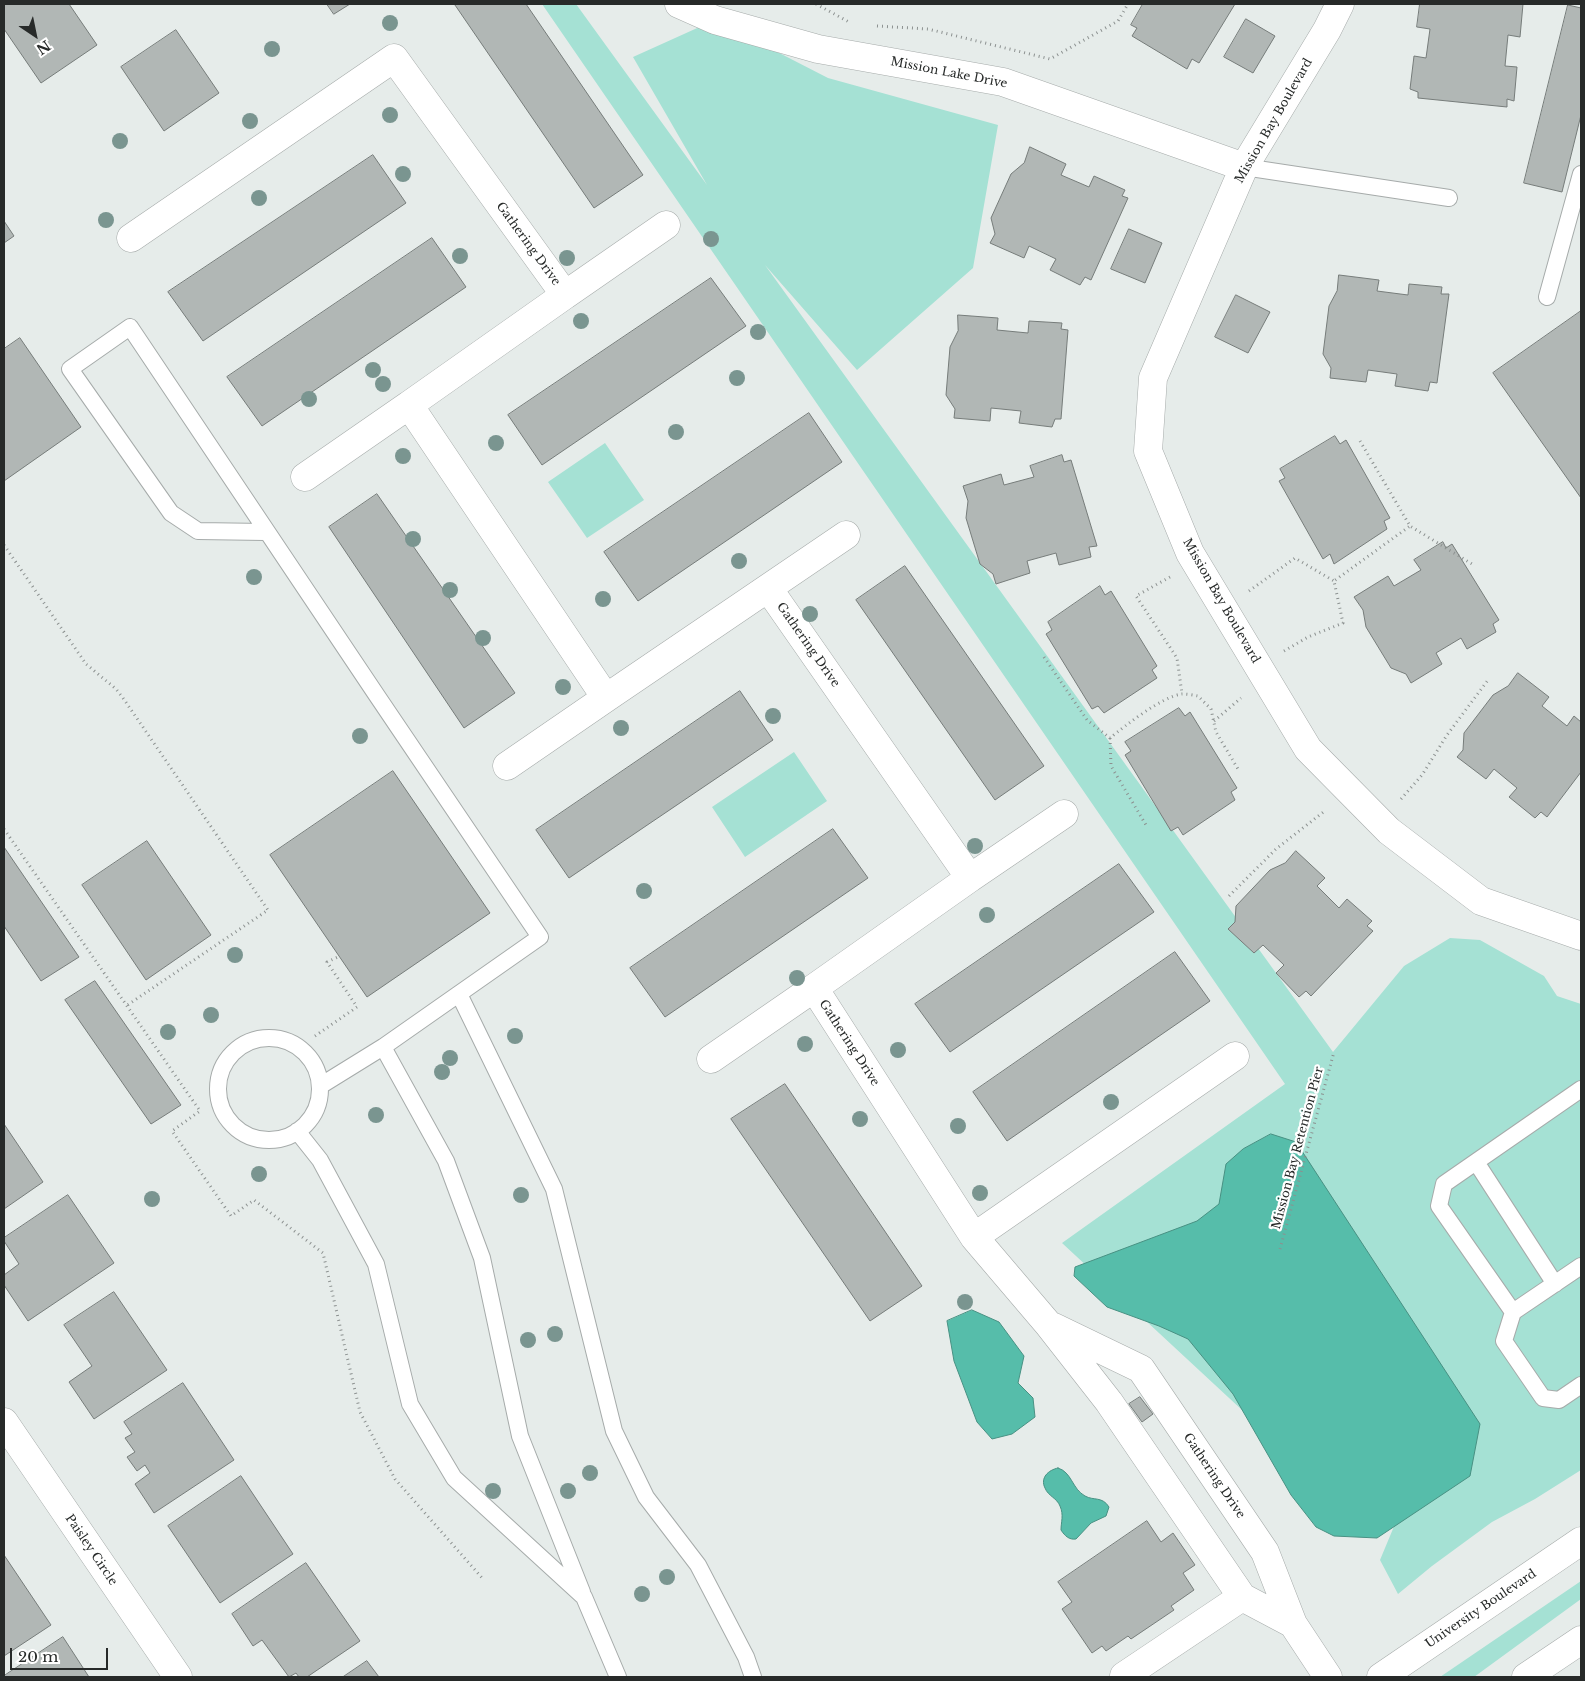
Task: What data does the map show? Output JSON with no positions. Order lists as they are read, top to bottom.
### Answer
{
  "streets": {
    "street": [
      "Mission Lake Drive",
      "Mission Bay Boulevard",
      "Gathering Drive",
      "Paisley Circle",
      "University Boulevard"
    ],
    "path": ["Mission Bay Retention Pier"]
  },
  "crossings": [
    ["Mission Lake Drive", "Mission Bay Boulevard"]
  ],
  "scale_bar": "20 m",
  "north": "bottom right"
}
